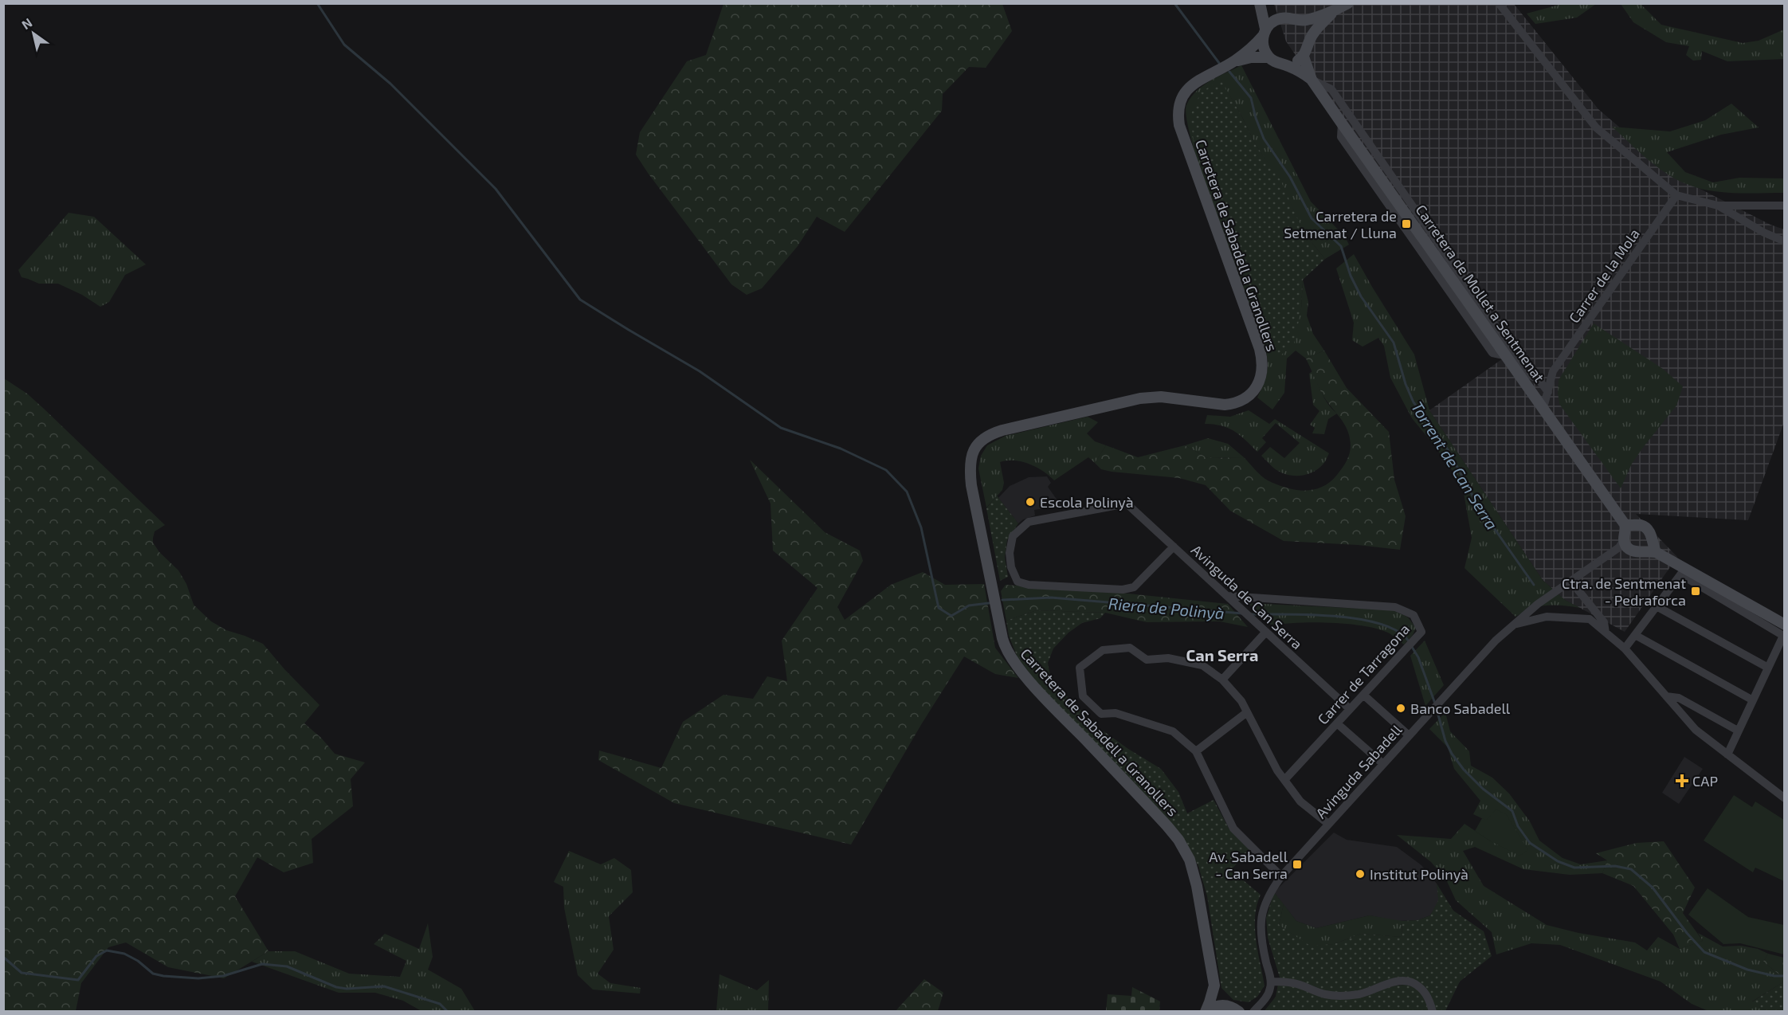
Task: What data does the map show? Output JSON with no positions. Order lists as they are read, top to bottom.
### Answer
{
  "streets": {
    "main road": ["Carretera de Sabadell a Granollers", "Carretera de Mollet a Sentmenat"],
    "street": [
      "Carrer de la Mola",
      "Avinguda de Can Serra",
      "Carrer de Tarragona",
      "Avinguda Sabadell"
    ]
  },
  "crossings": [
    ["Carrer de la Mola", "Carretera de Mollet a Sentmenat"],
    ["Avinguda de Can Serra", "Carrer de Tarragona"]
  ],
  "districts": ["Can Serra"],
  "water": ["Torrent de Can Serra", "Riera de Polinyà"],
  "places": {
    "transit": ["Carretera de Setmenat / Lluna", "Ctra. de Sentmenat - Pedraforca", "Av. Sabadell - Can Serra"],
    "other": ["Escola Polinyà", "Banco Sabadell", "Institut Polinyà"],
    "health": ["CAP"]
  },
  "north": "top left"
}
